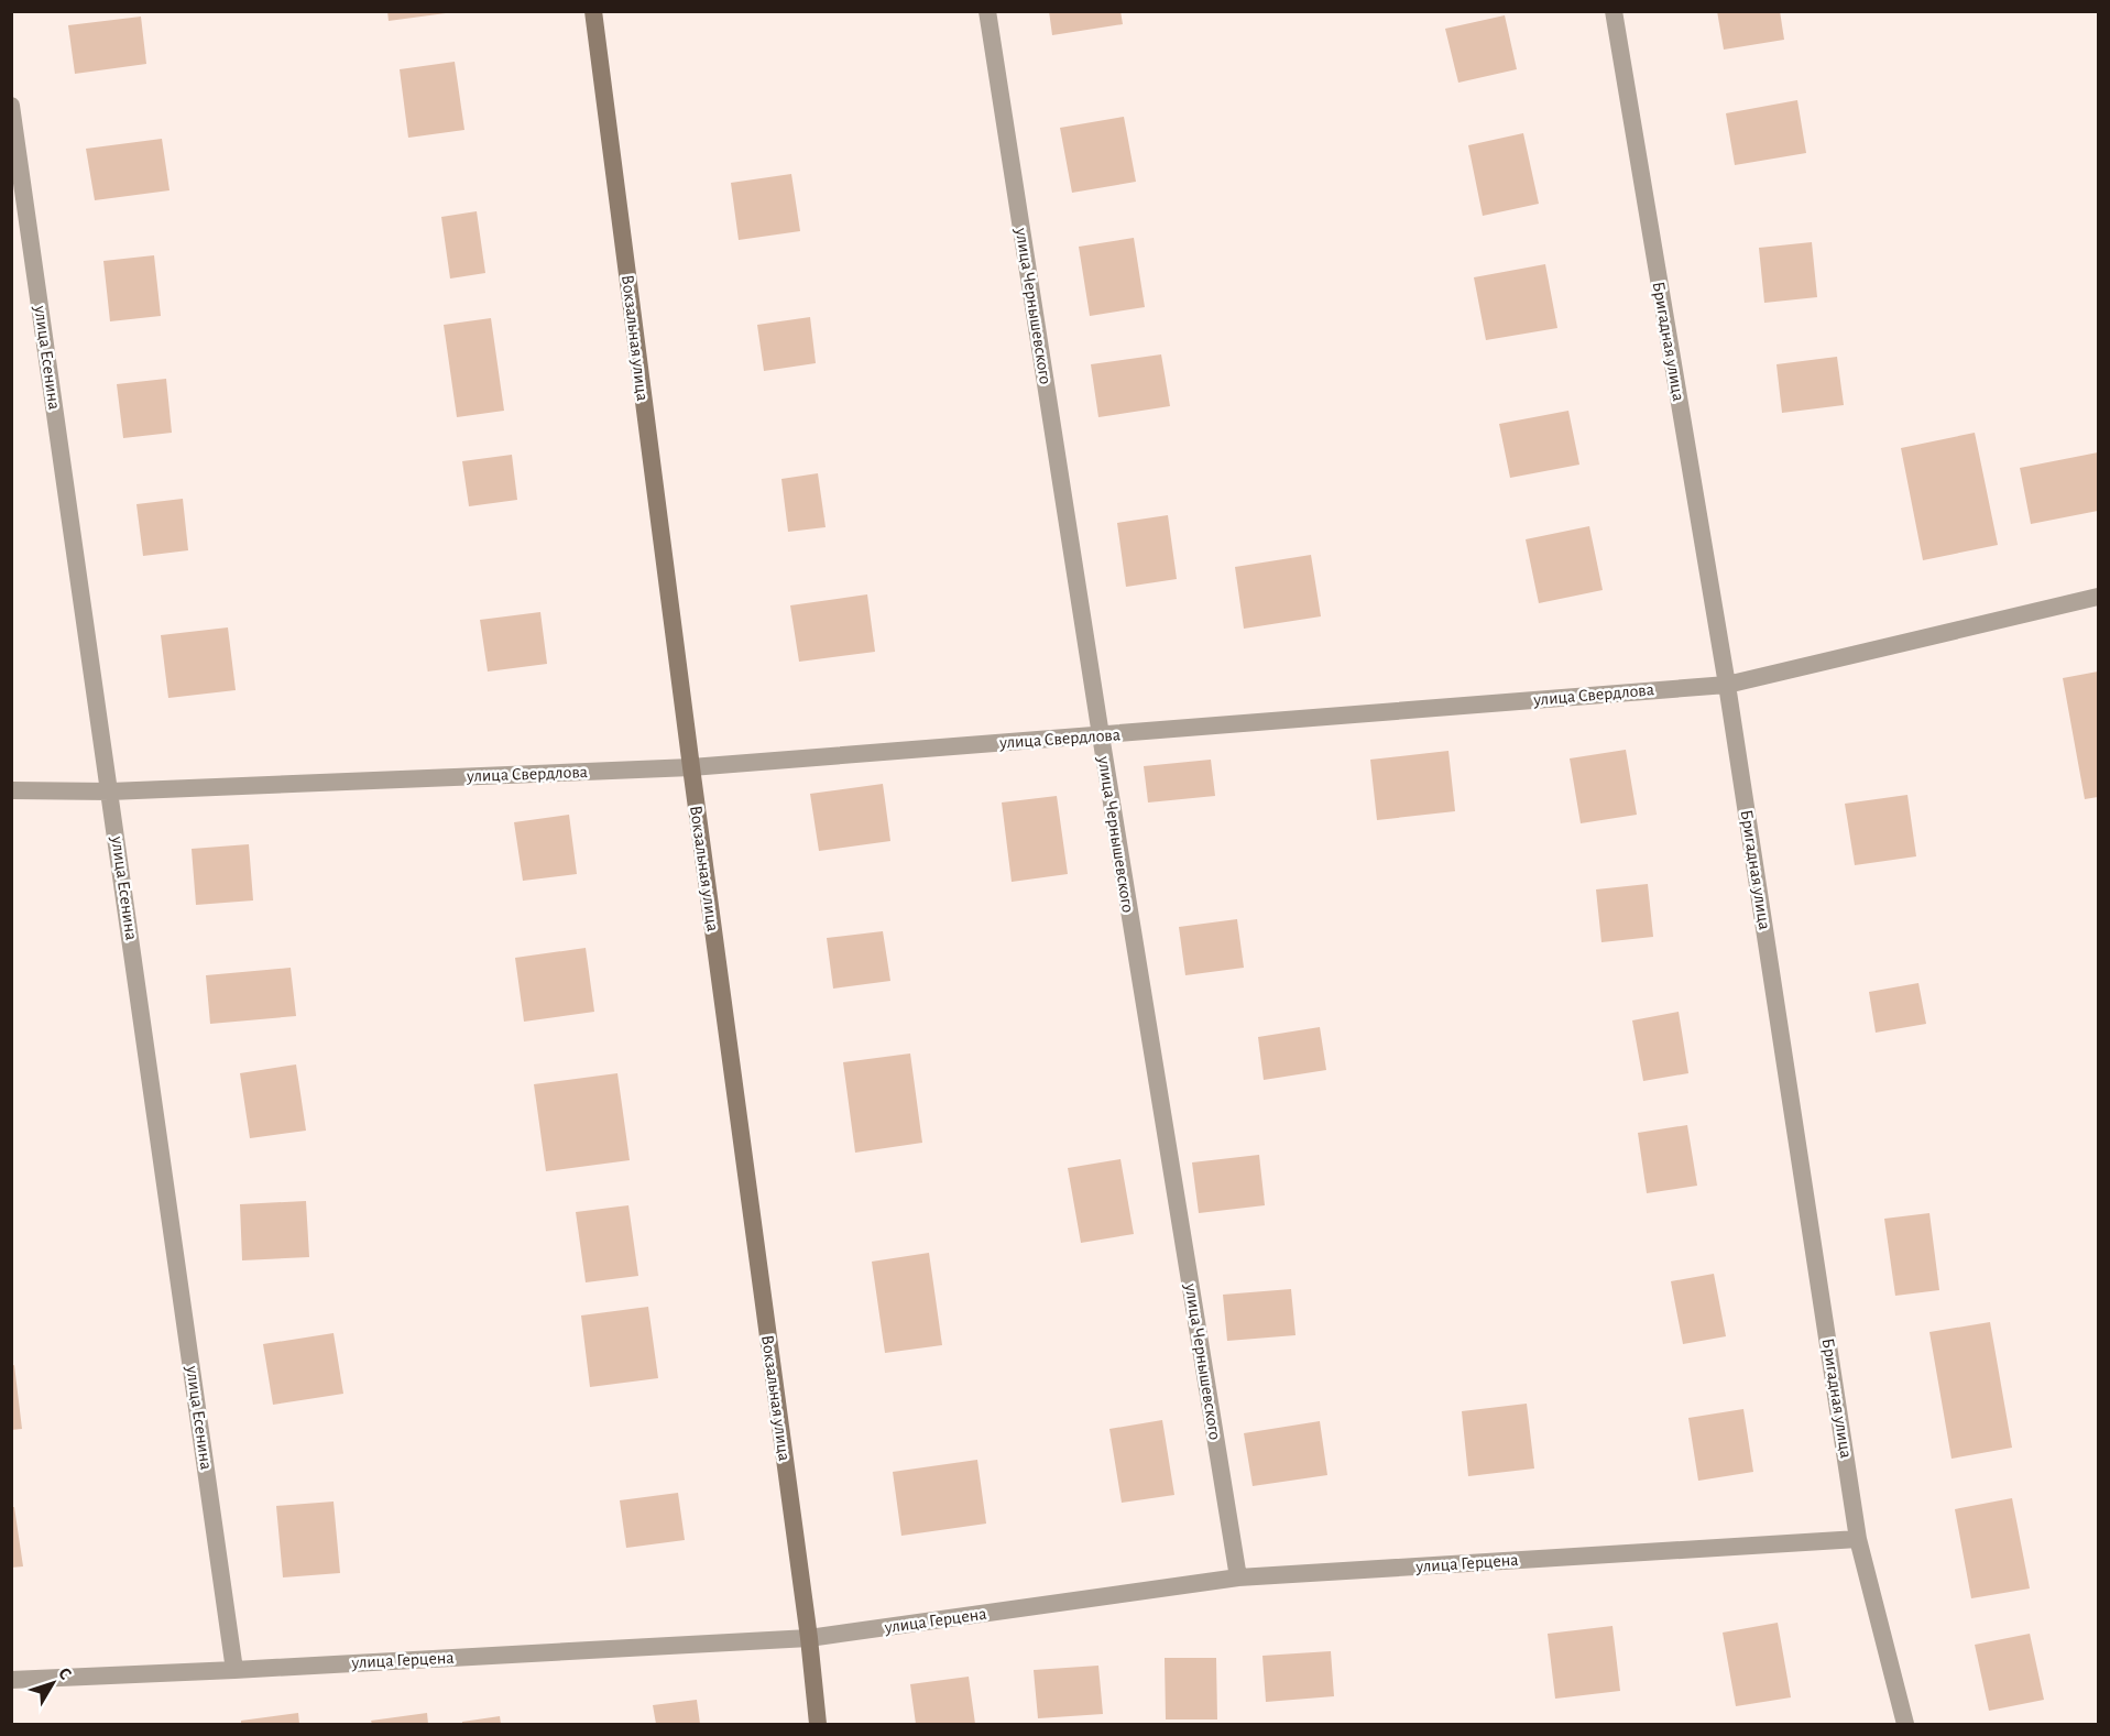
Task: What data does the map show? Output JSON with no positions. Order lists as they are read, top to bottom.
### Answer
{
  "streets": {
    "main road": ["Вокзальная улица"],
    "street": [
      "улица Чернышевского",
      "Бригадная улица",
      "улица Есенина",
      "улица Свердлова",
      "улица Герцена"
    ]
  },
  "crossings": [
    ["улица Чернышевского", "улица Свердлова"],
    ["улица Чернышевского", "улица Герцена"],
    ["Вокзальная улица", "улица Свердлова"],
    ["Вокзальная улица", "улица Герцена"],
    ["Бригадная улица", "улица Свердлова"],
    ["Бригадная улица", "улица Герцена"],
    ["улица Есенина", "улица Свердлова"],
    ["улица Есенина", "улица Герцена"]
  ],
  "north": "top right"
}
